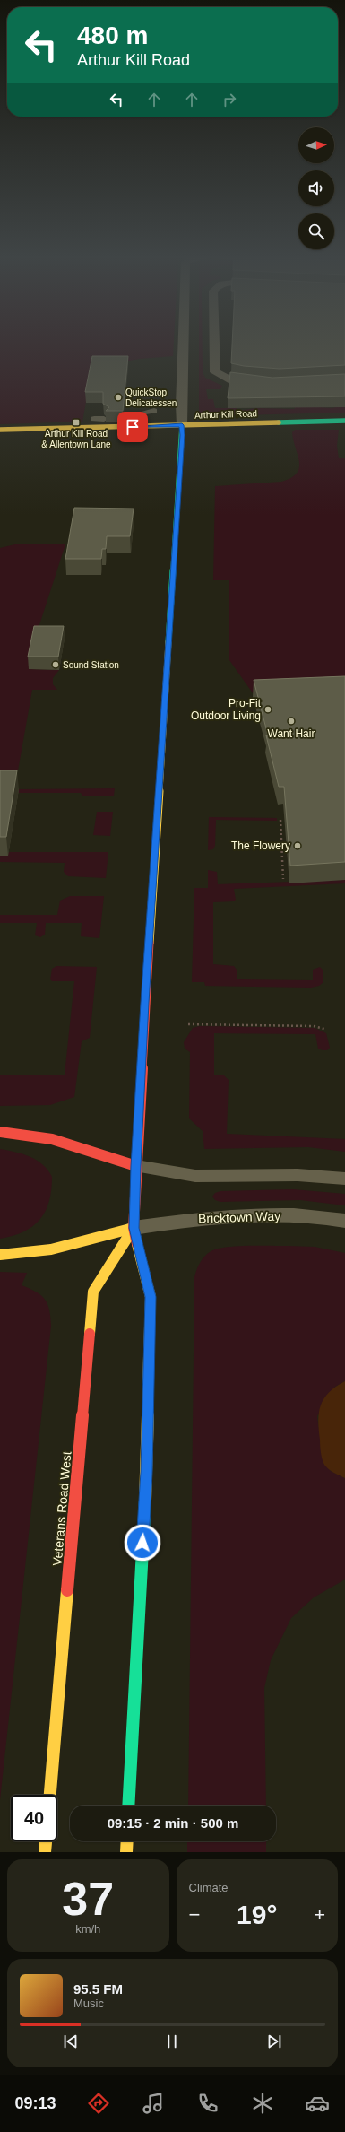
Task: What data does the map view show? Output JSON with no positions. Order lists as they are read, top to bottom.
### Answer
{
  "streets": {
    "main road": ["Arthur Kill Road", "Veterans Road West"],
    "lane": ["Bricktown Way"]
  },
  "crossings": [
    ["Bricktown Way", "Veterans Road West"]
  ],
  "places": {
    "other": [
      "QuickStop Delicatessen",
      "Sound Station",
      "Pro-Fit Outdoor Living",
      "Want Hair",
      "The Flowery"
    ],
    "transit": ["Arthur Kill Road & Allentown Lane"]
  },
  "north": "right",
  "page": {
    "turn": ["480 m", "Arthur Kill Road"],
    "limit": "40",
    "trip": "09:15 · 2 min · 500 m",
    "tile": [
      ["37", "km/h"],
      "Climate"
    ],
    "heat": ["−", "19°", "+"],
    "song": ["95.5 FM", "Music"],
    "tabs": "09:13"
  }
}
